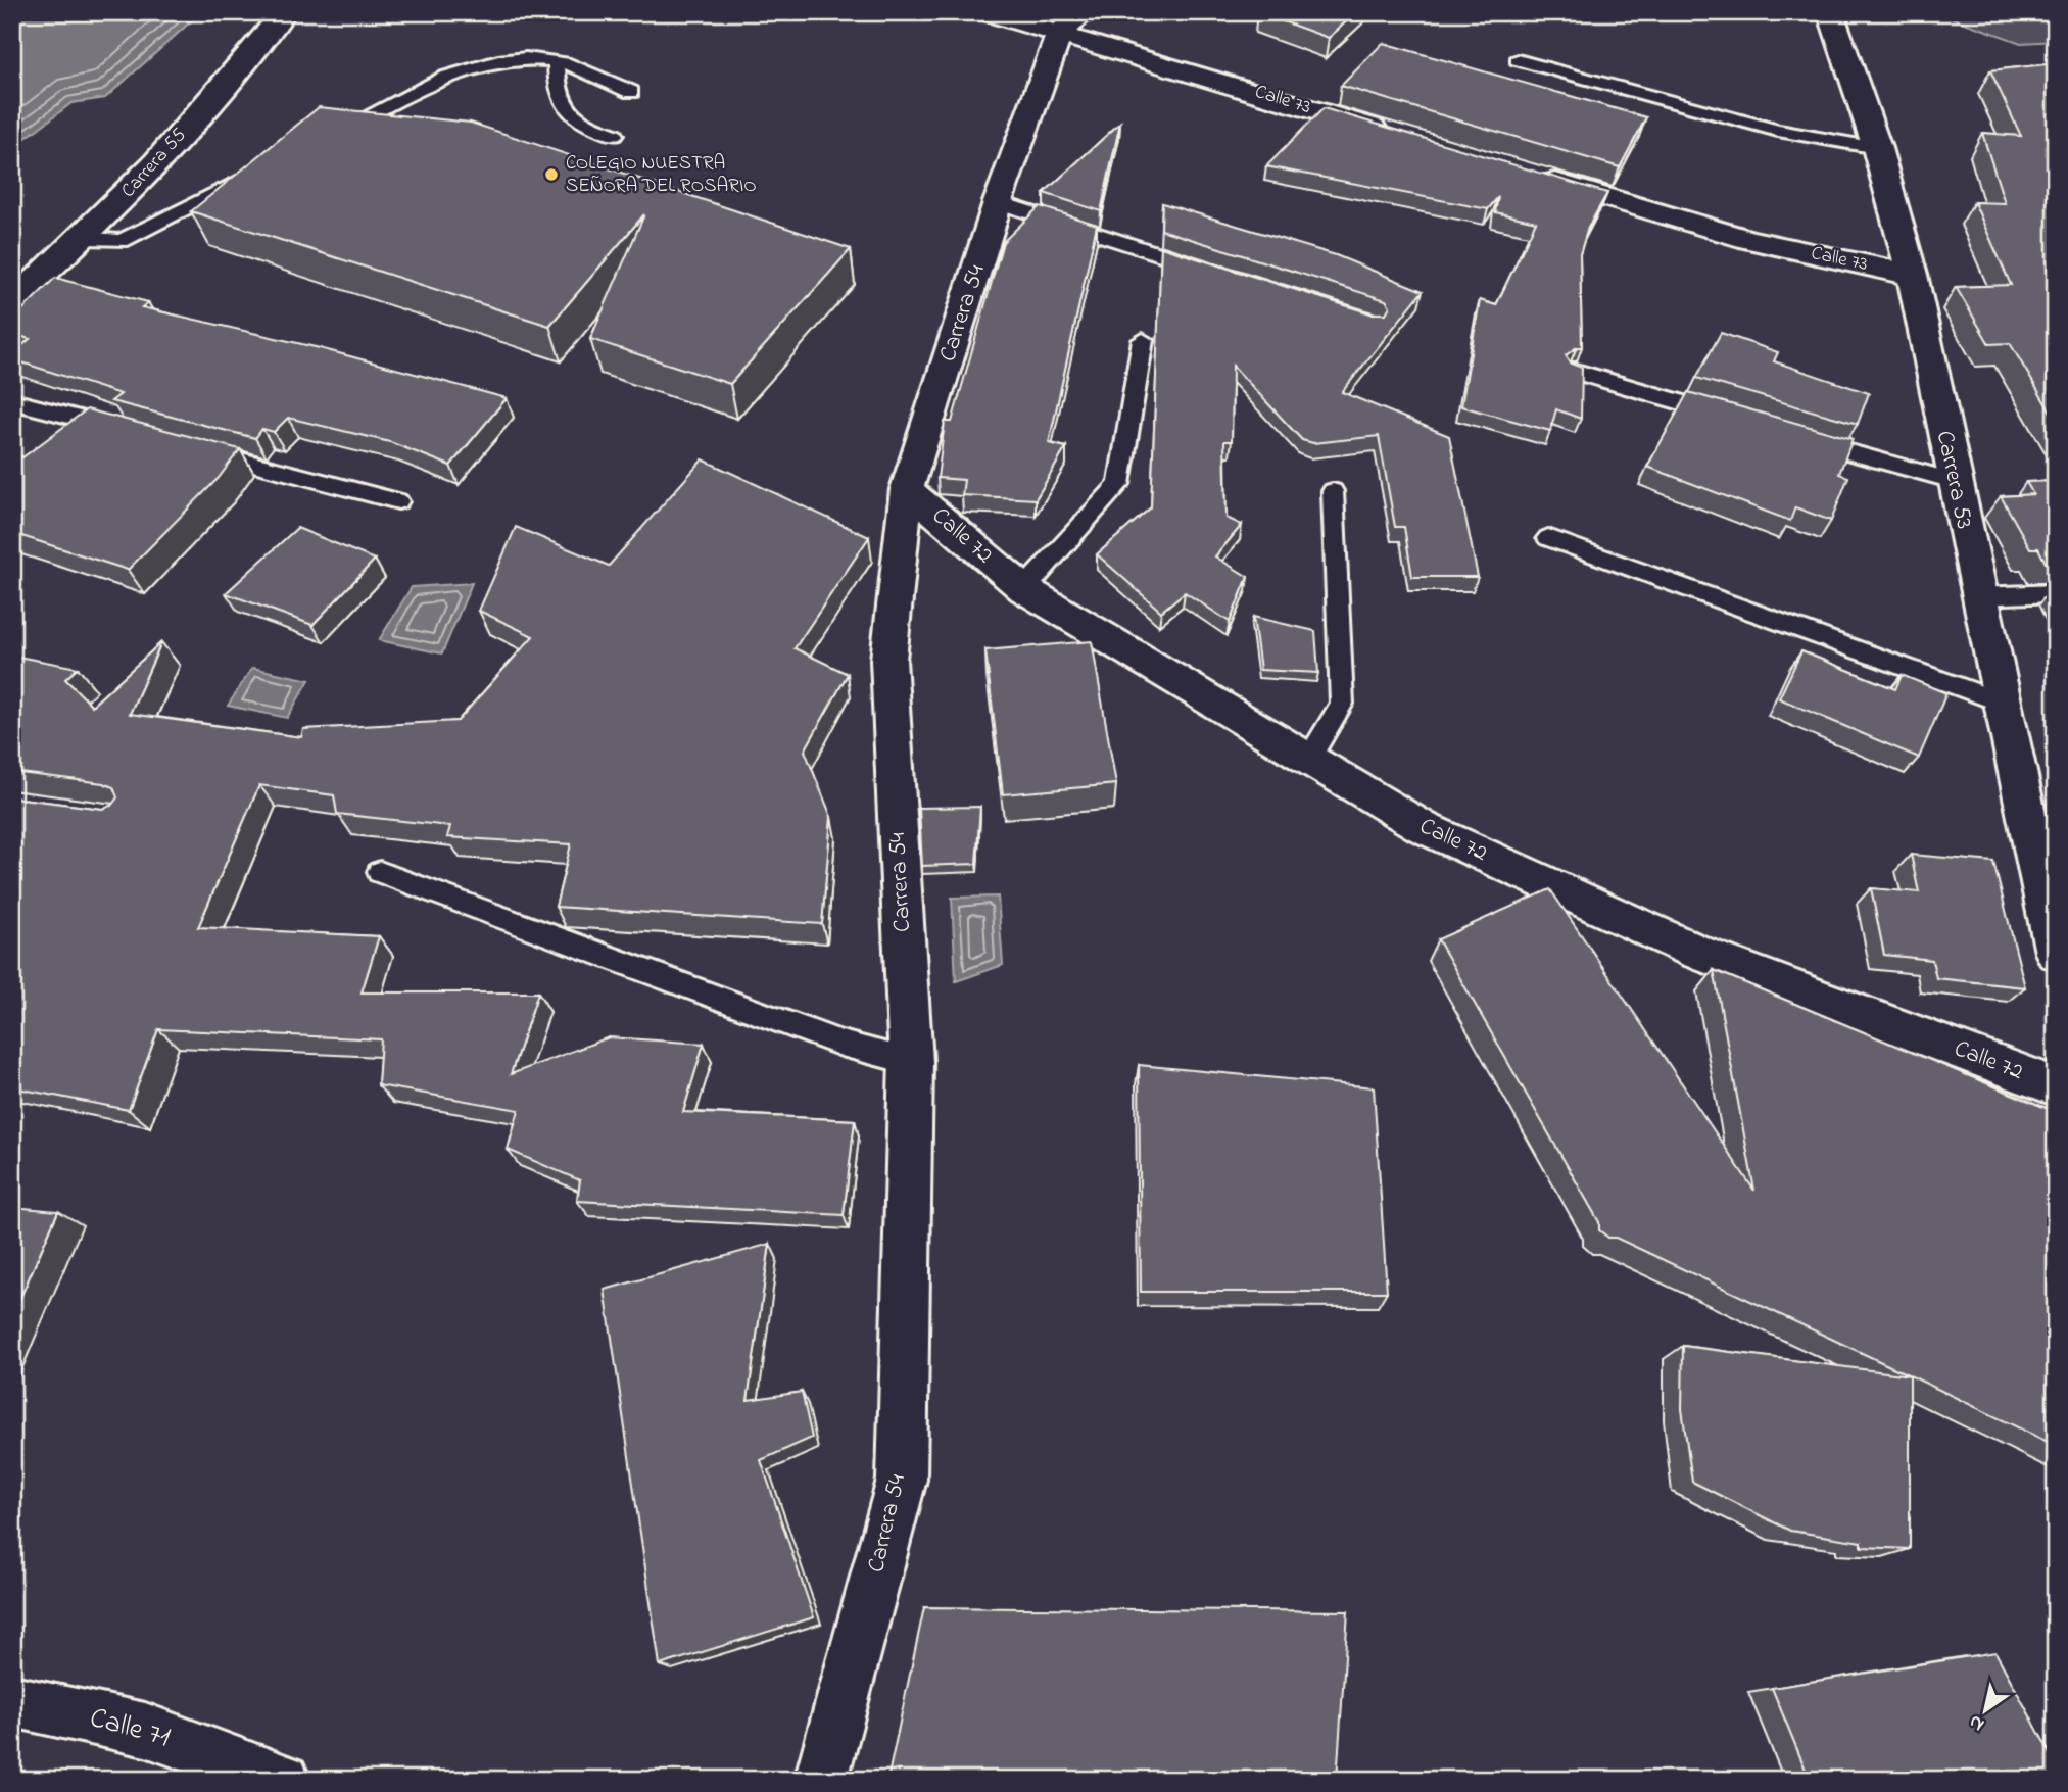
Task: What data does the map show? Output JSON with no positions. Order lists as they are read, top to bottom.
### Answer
{
  "streets": {
    "street": [
      "Calle 73",
      "Carrera 55",
      "Carrera 54",
      "Carrera 53",
      "Calle 72",
      "Calle 71"
    ]
  },
  "crossings": [
    ["Calle 73", "Carrera 54"],
    ["Calle 73", "Carrera 53"],
    ["Carrera 54", "Calle 72"]
  ],
  "places": ["COLEGIO NUESTRA SEÑORA DEL ROSARIO"],
  "north": "bottom left"
}
